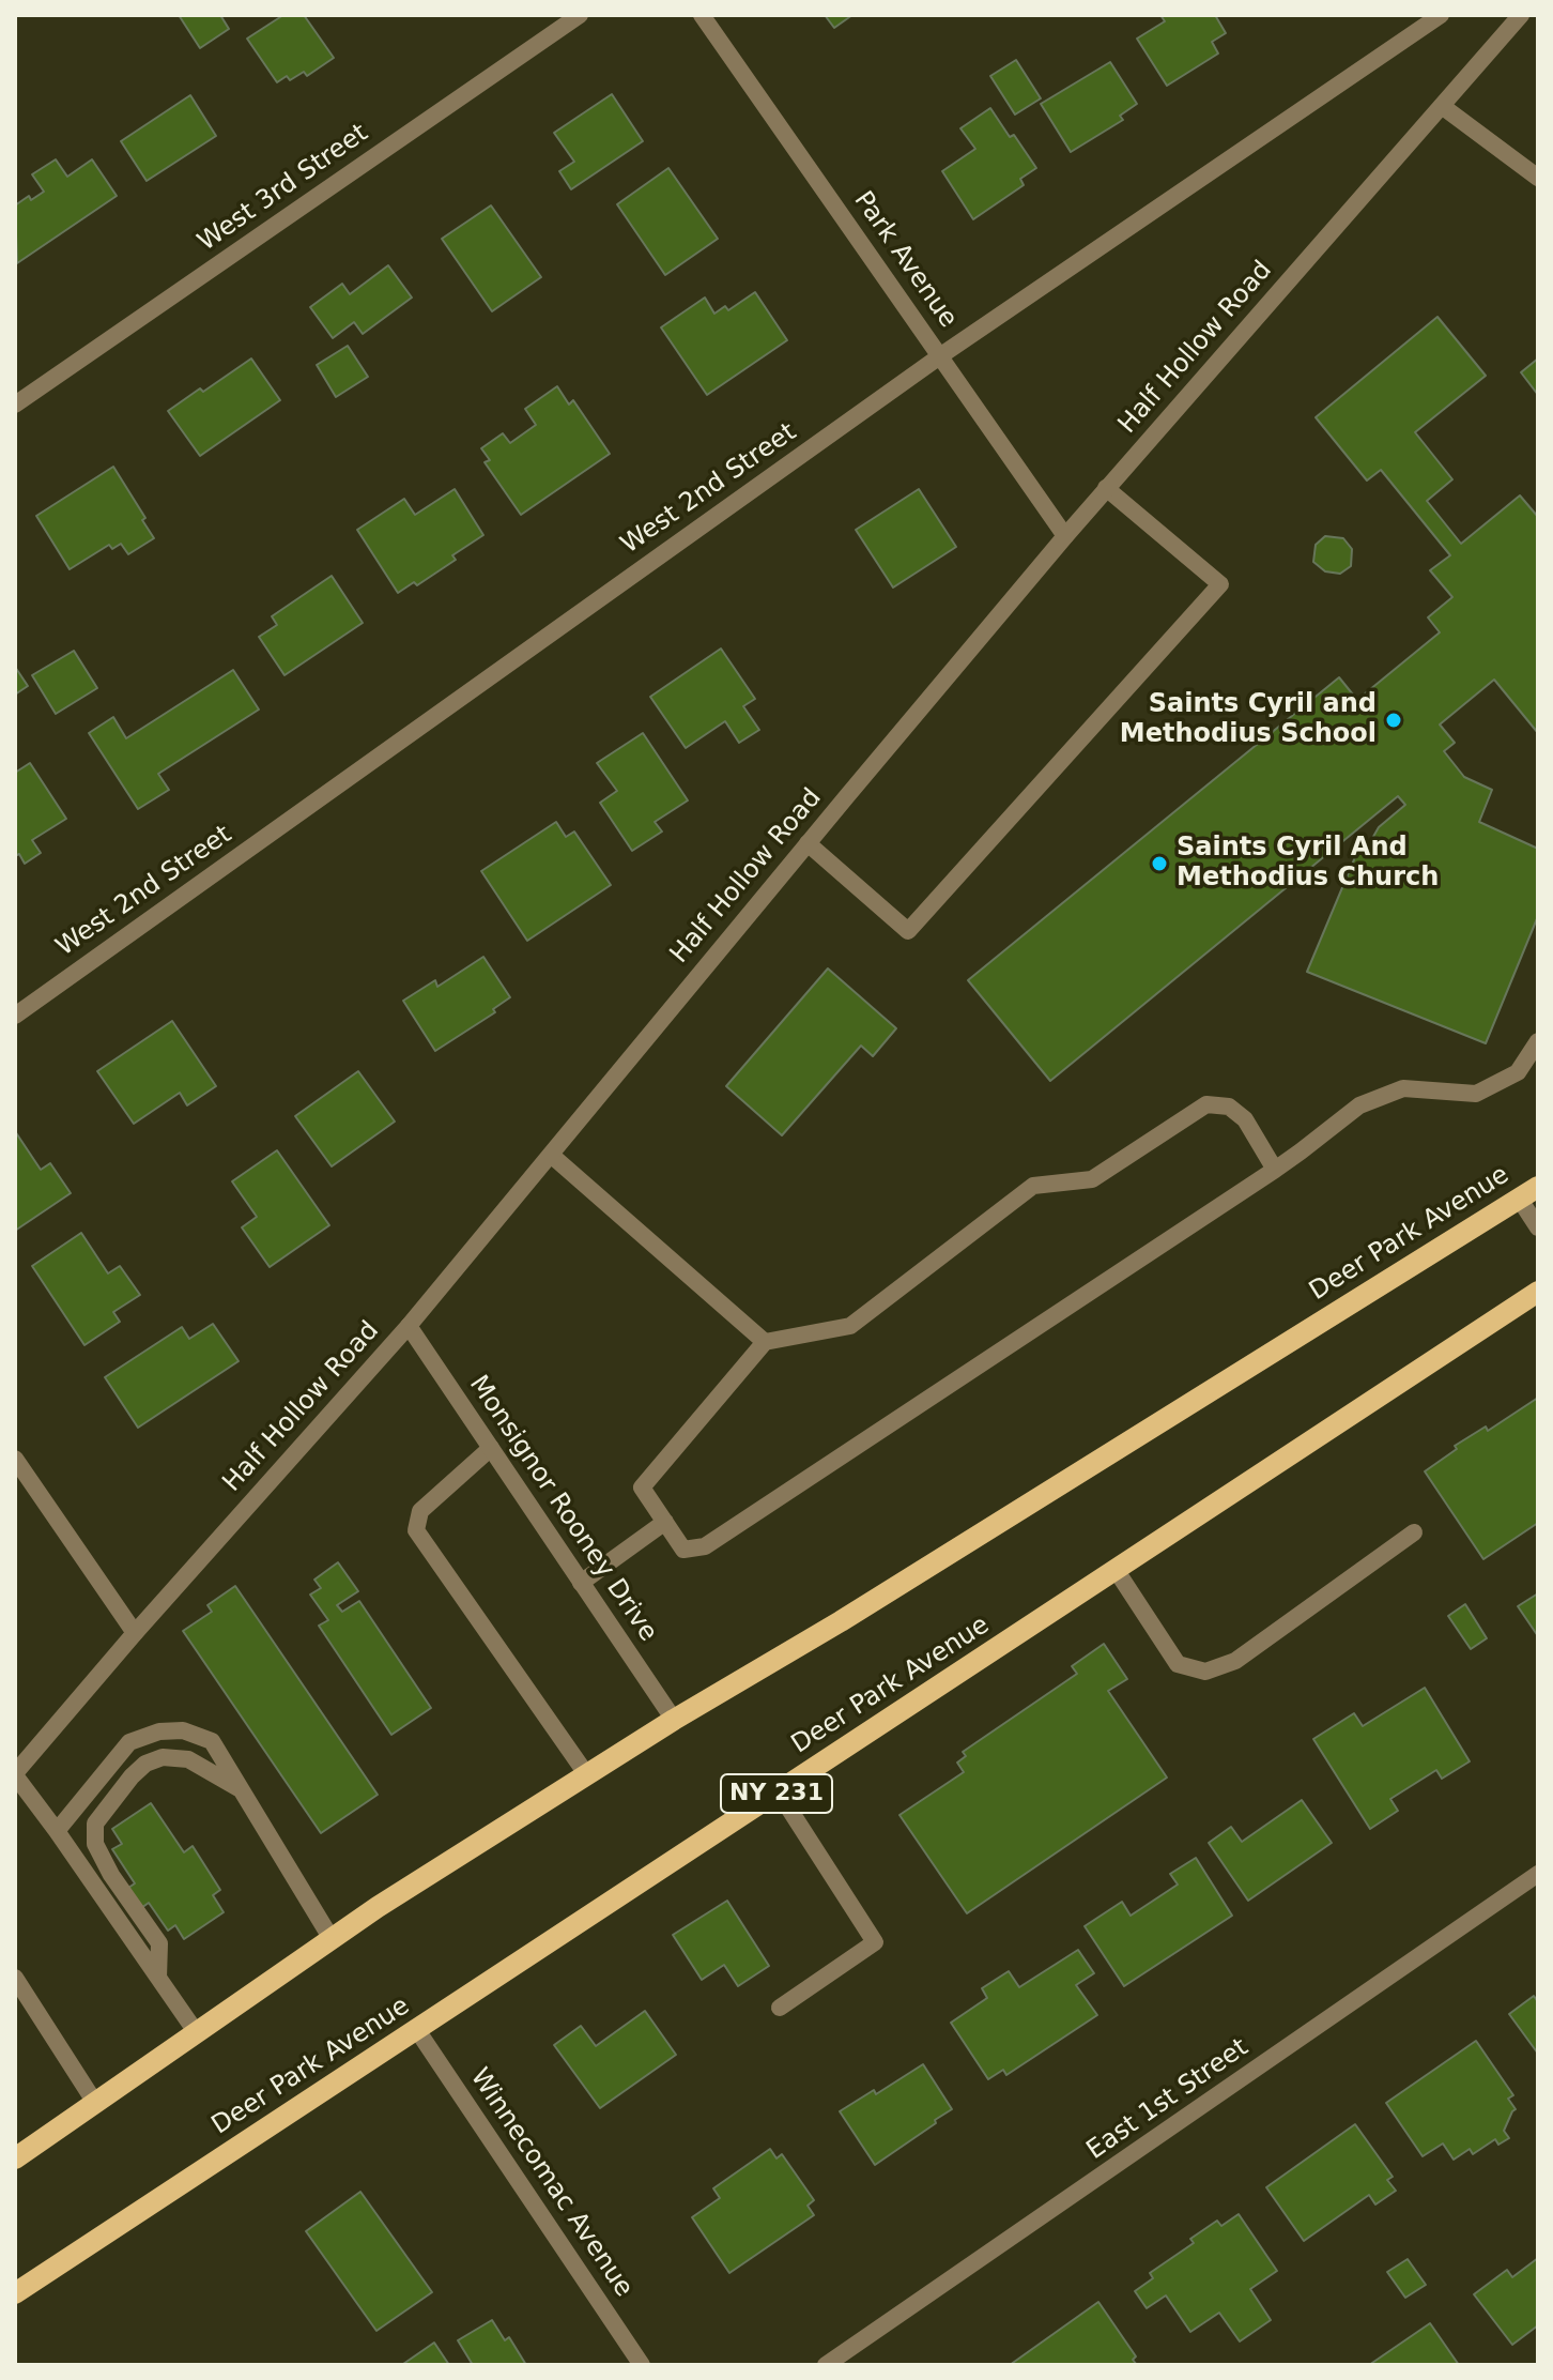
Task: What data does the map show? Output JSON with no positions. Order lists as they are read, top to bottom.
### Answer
{
  "streets": {
    "main road": ["Deer Park Avenue", "NY 231"],
    "street": [
      "West 3rd Street",
      "Park Avenue",
      "Half Hollow Road",
      "West 2nd Street",
      "Monsignor Rooney Drive",
      "East 1st Street",
      "Winnecomac Avenue"
    ]
  },
  "crossings": [
    ["Park Avenue", "Half Hollow Road"],
    ["Park Avenue", "West 2nd Street"],
    ["Half Hollow Road", "Monsignor Rooney Drive"],
    ["Deer Park Avenue", "Monsignor Rooney Drive"],
    ["Deer Park Avenue", "Winnecomac Avenue"]
  ],
  "places": ["Saints Cyril and Methodius School", "Saints Cyril And Methodius Church"]
}
